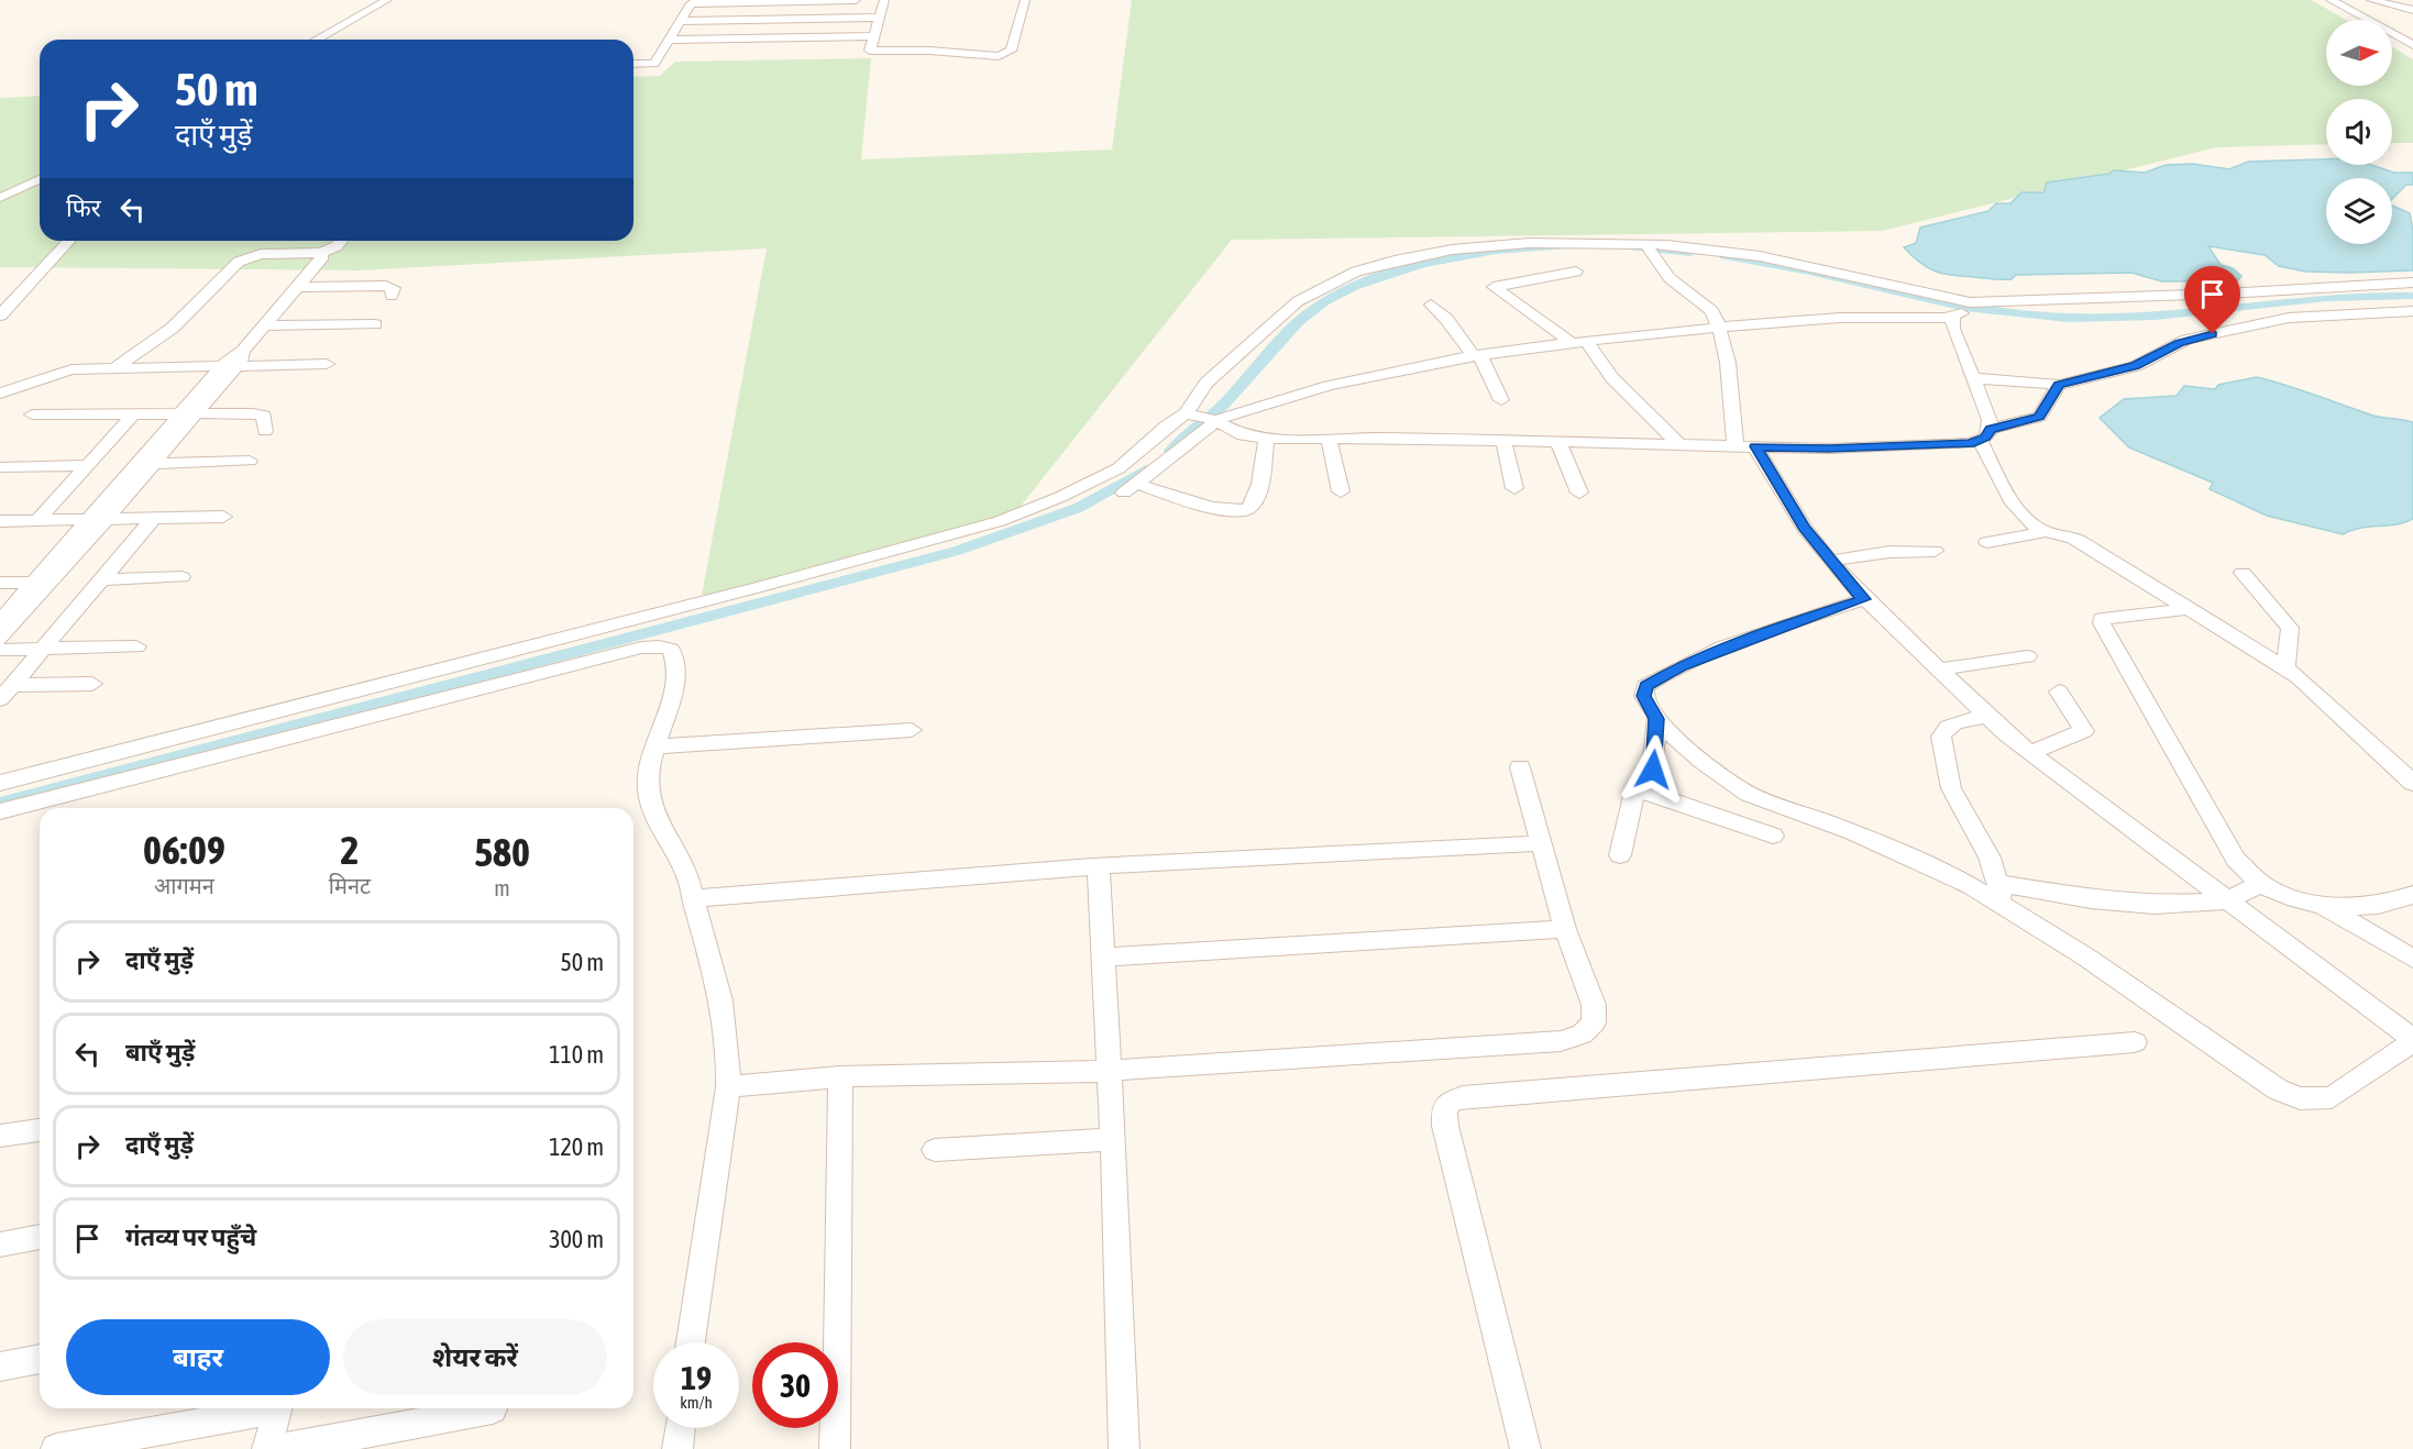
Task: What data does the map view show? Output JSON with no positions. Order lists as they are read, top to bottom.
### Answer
{
  "north": "right",
  "page": {
    "turn": ["50 m", "दाएँ मुड़ें"],
    "then": "फिर",
    "eta": [
      "06:09",
      "आगमन",
      "2",
      "मिनट",
      "580",
      "m"
    ],
    "list": [
      {
        "name": "दाएँ मुड़ें",
        "value": "50 m"
      },
      {
        "name": "बाएँ मुड़ें",
        "value": "110 m"
      },
      {
        "name": "दाएँ मुड़ें",
        "value": "120 m"
      },
      {
        "name": "गंतव्य पर पहुँचे",
        "value": "300 m"
      }
    ],
    "buttons": ["बाहर", "शेयर करें"],
    "speed": "19 km/h",
    "limit": "30"
  }
}
